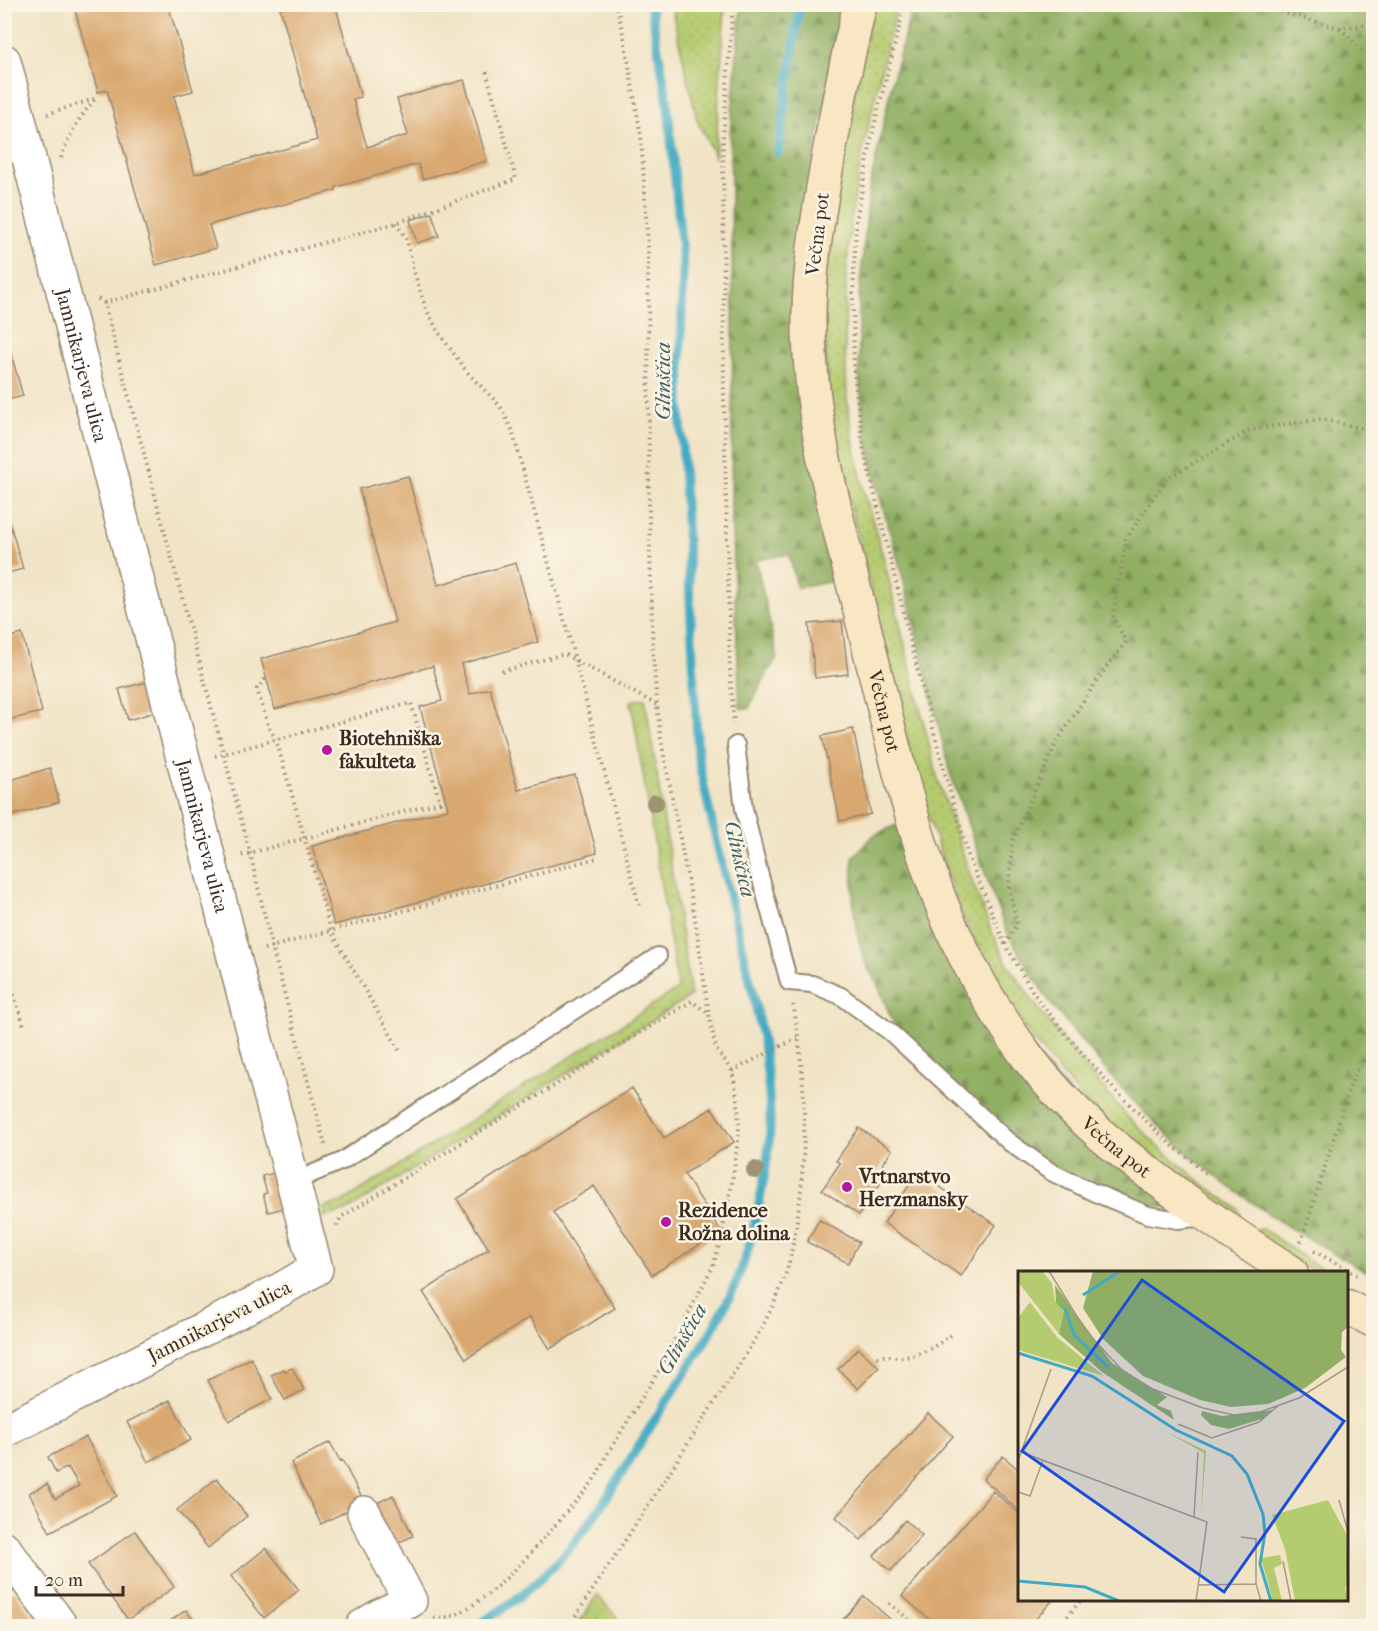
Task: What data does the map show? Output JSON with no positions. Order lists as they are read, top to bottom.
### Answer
{
  "streets": {
    "main road": ["Večna pot"],
    "street": ["Jamnikarjeva ulica"]
  },
  "water": ["Glinščica"],
  "places": ["Biotehniška fakulteta", "Vrtnarstvo Herzmansky", "Rezidence Rožna dolina"],
  "scale_bar": "20 m"
}
